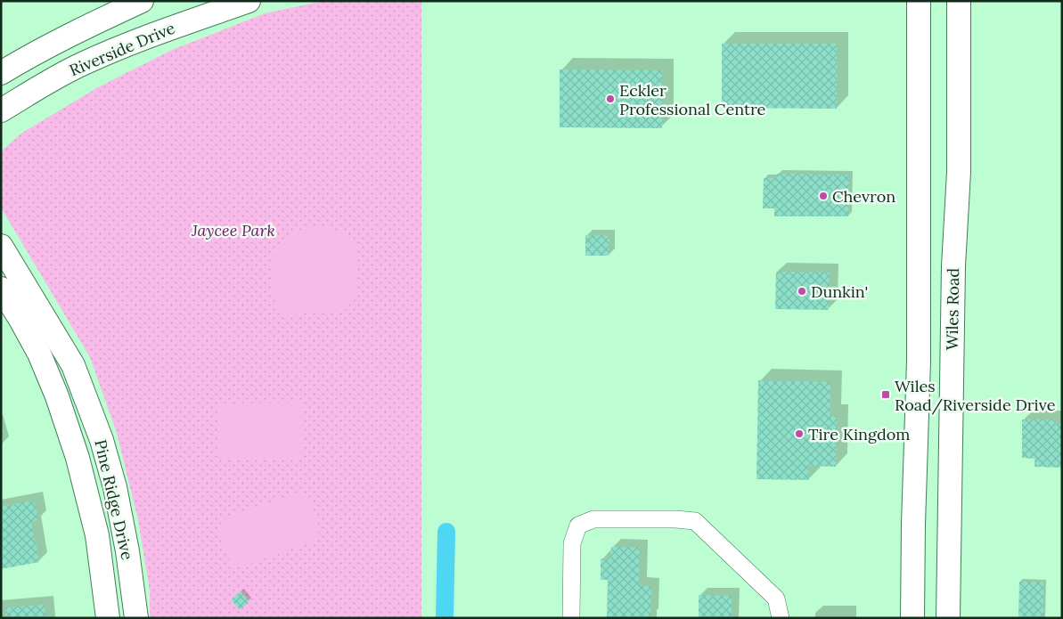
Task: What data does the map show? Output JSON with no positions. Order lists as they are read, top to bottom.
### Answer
{
  "streets": {
    "main road": ["Riverside Drive", "Wiles Road", "Pine Ridge Drive"]
  },
  "parks": ["Jaycee Park"],
  "places": {
    "other": [
      "Eckler Professional Centre",
      "Chevron",
      "Dunkin'",
      "Tire Kingdom"
    ],
    "transit": ["Wiles Road/Riverside Drive"]
  }
}
